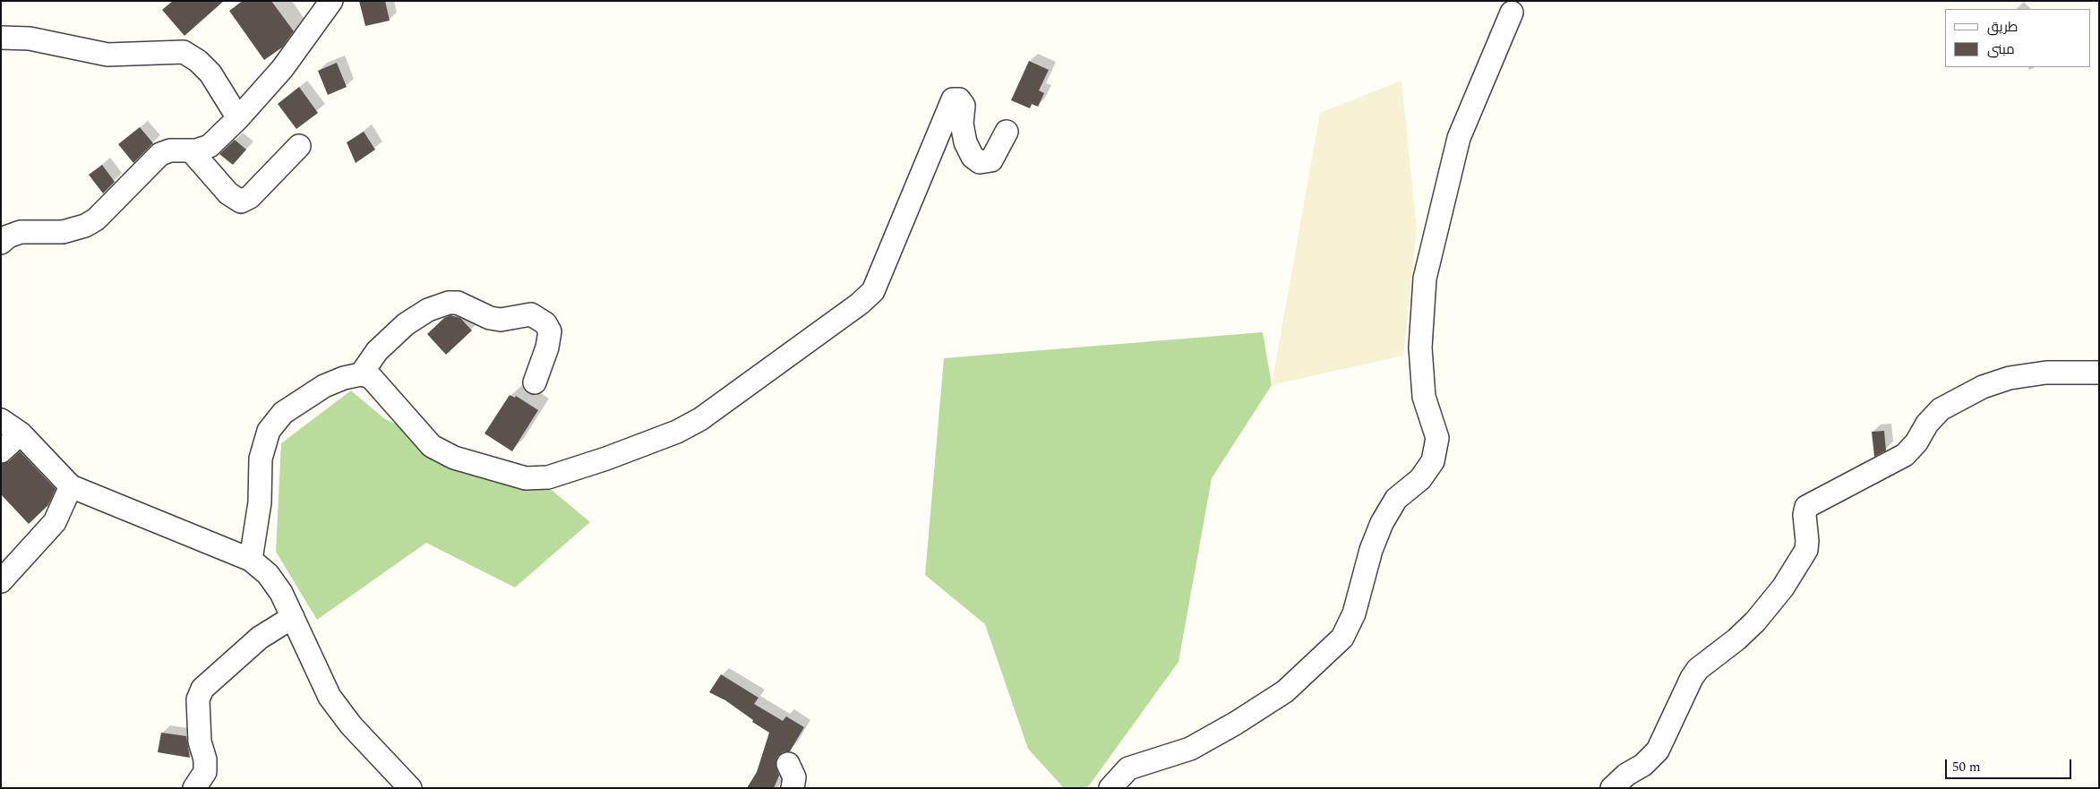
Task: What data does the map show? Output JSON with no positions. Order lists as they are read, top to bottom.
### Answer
{
  "legend": ["طريق", "مبنى"],
  "scale_bar": "50 m"
}
